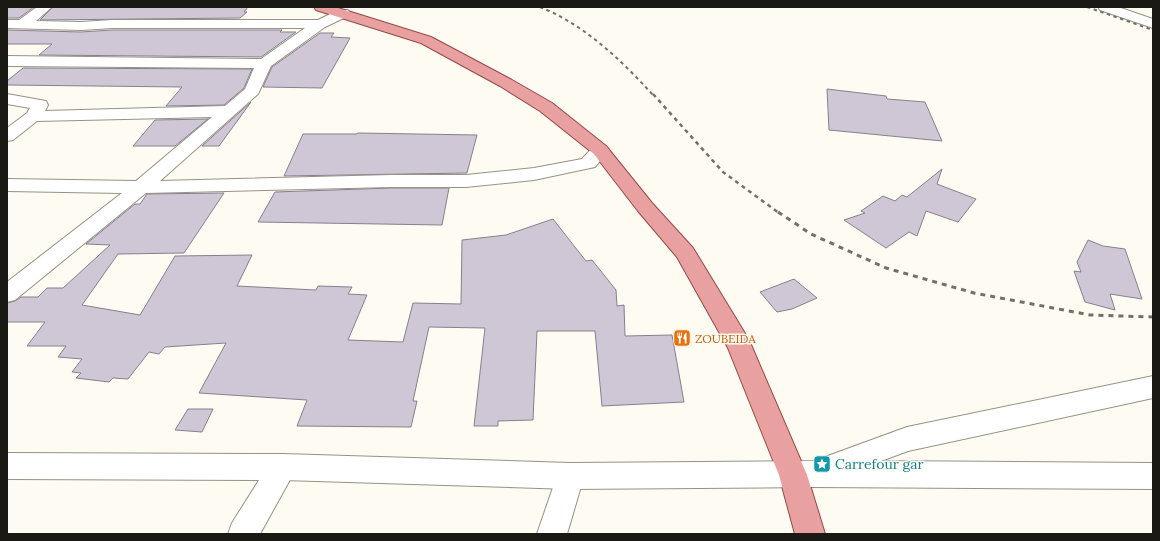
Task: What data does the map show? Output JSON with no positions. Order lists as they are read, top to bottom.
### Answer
{
  "places": {
    "restaurant": ["ZOUBEIDA"],
    "place": ["Carrefour gar"]
  }
}
